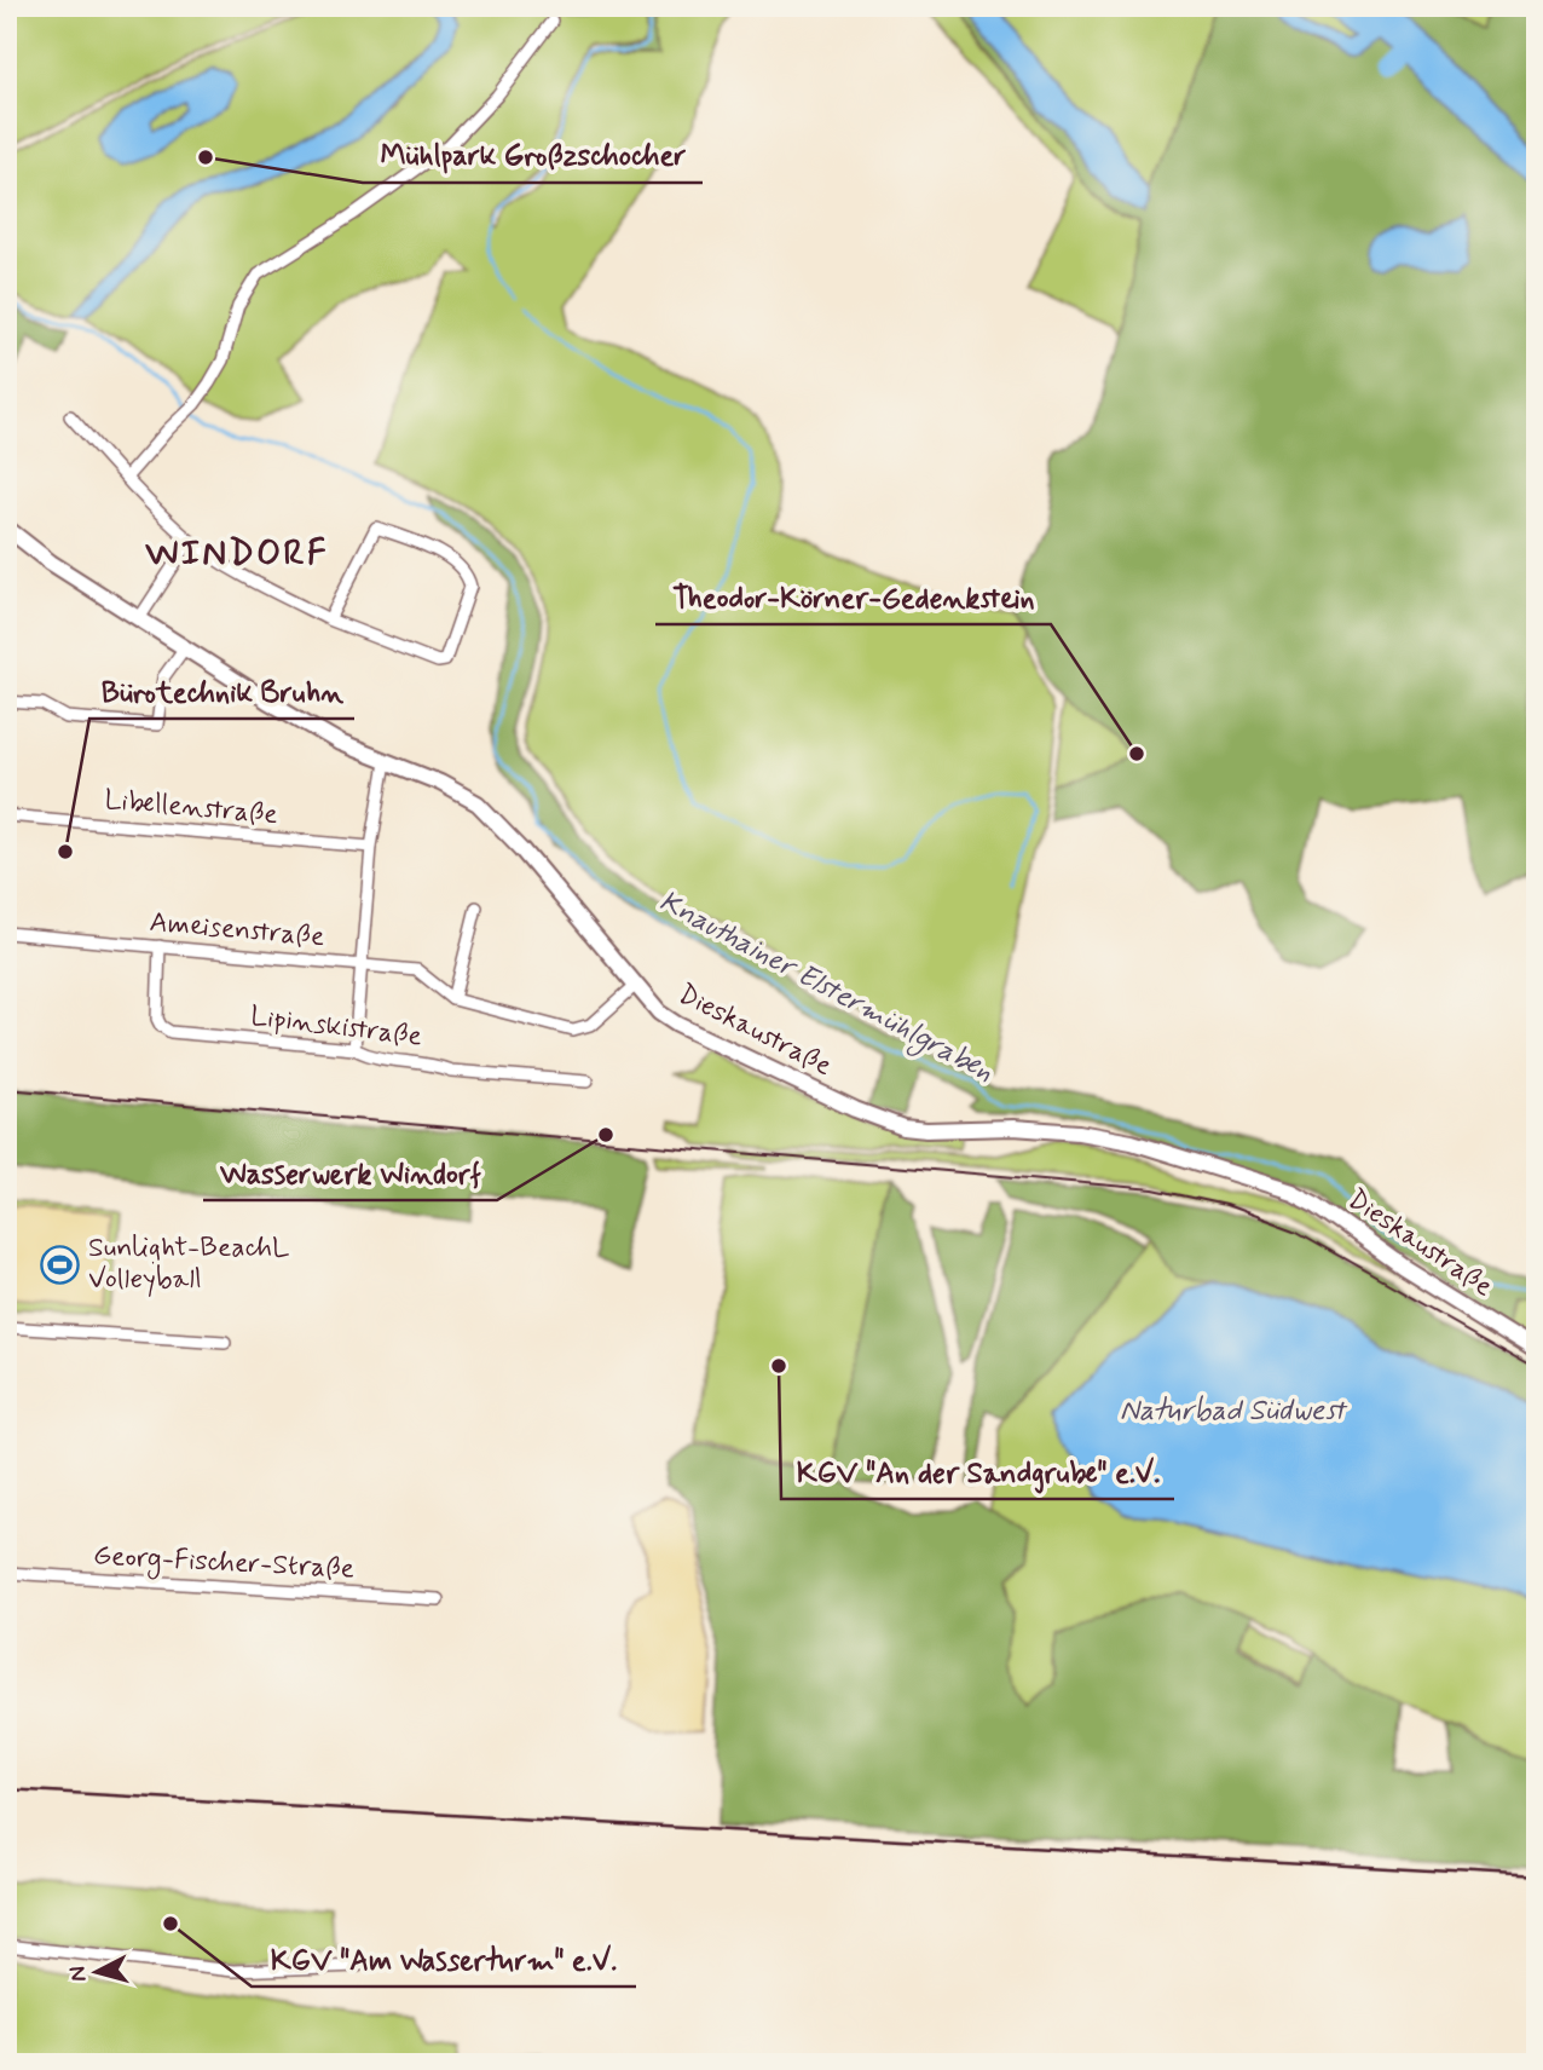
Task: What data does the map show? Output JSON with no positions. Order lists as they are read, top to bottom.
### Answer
{
  "streets": {
    "main road": ["Dieskaustraße"],
    "street": [
      "Libellenstraße",
      "Ameisenstraße",
      "Lipinskistraße",
      "Georg-Fischer-Straße"
    ]
  },
  "crossings": [
    ["Ameisenstraße", "Lipinskistraße"],
    ["Ameisenstraße", "Dieskaustraße"]
  ],
  "districts": ["WINDORF"],
  "water": ["Knauthainer Elstermühlgraben", "Naturbad Südwest"],
  "places": {
    "other": [
      "Mühlpark Großzschocher",
      "Theodor-Körner-Gedenkstein",
      "Bürotechnik Bruhn",
      "Wasserwerk Windorf",
      "KGV \"An der Sandgrube\" e.V.",
      "KGV \"Am Wasserturm\" e.V."
    ],
    "sports": ["Sunlight-BeachL Volleyball"]
  },
  "north": "left"
}
